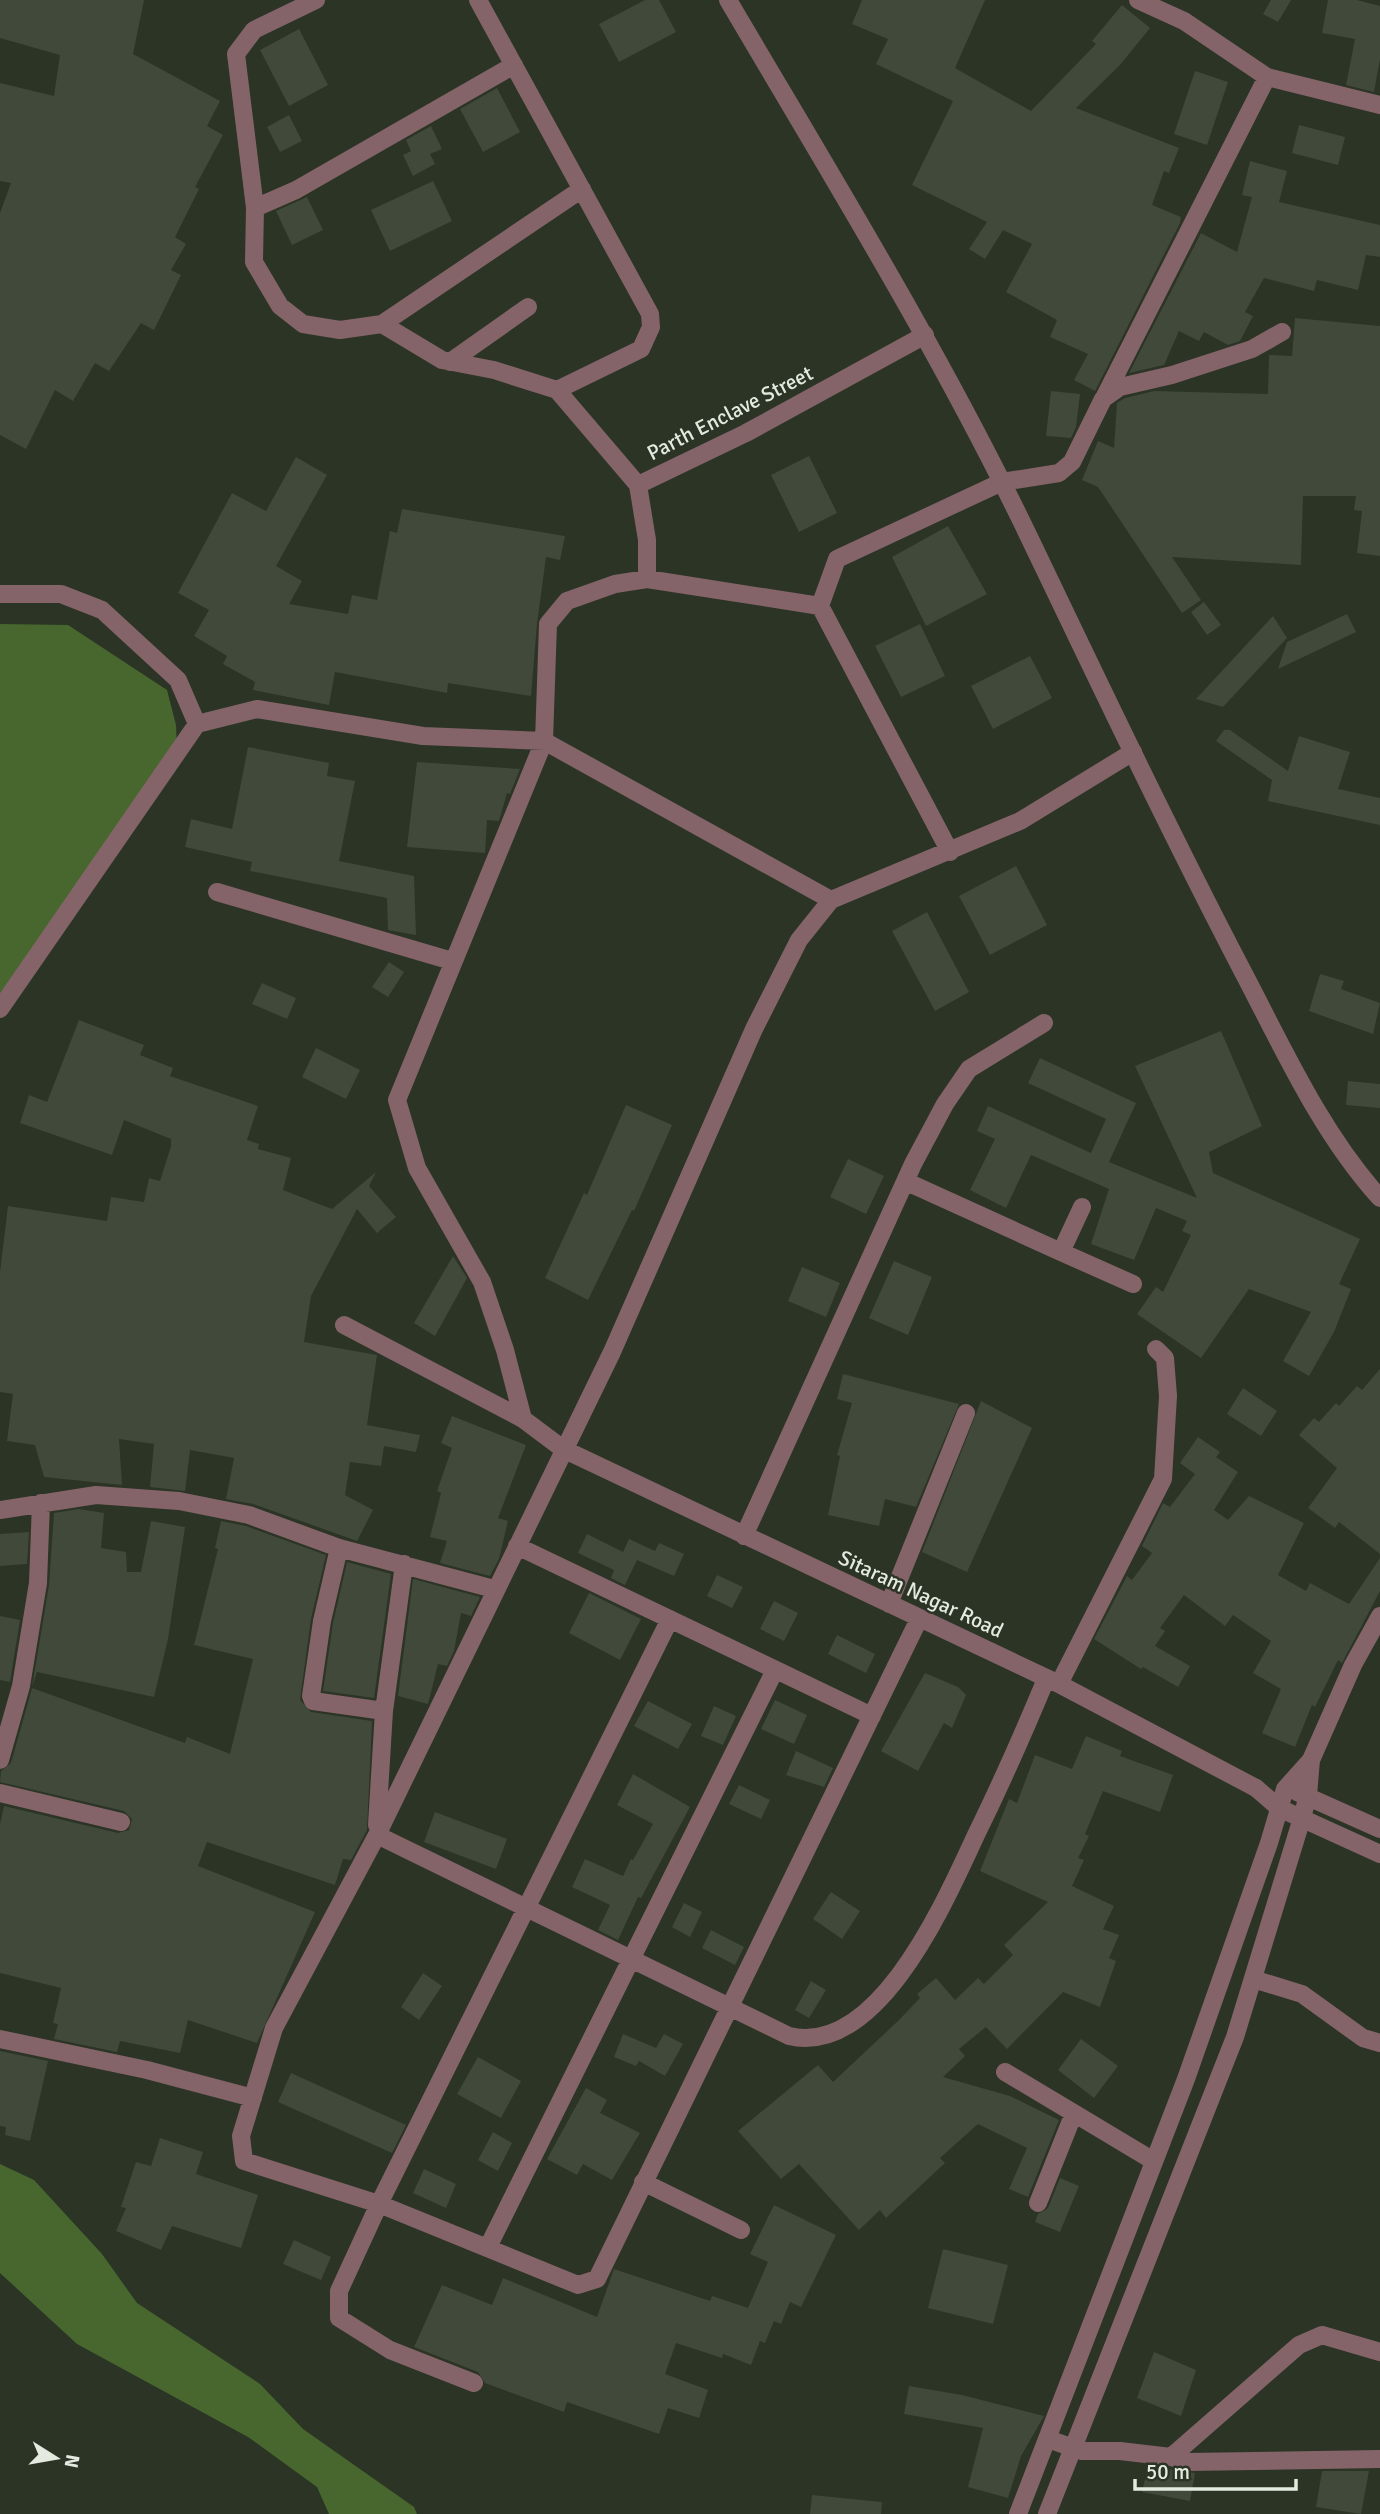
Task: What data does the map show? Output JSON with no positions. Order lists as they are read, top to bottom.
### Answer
{
  "streets": {
    "street": ["Parth Enclave Street", "Sitaram Nagar Road"]
  },
  "scale_bar": "50 m",
  "north": "right"
}
